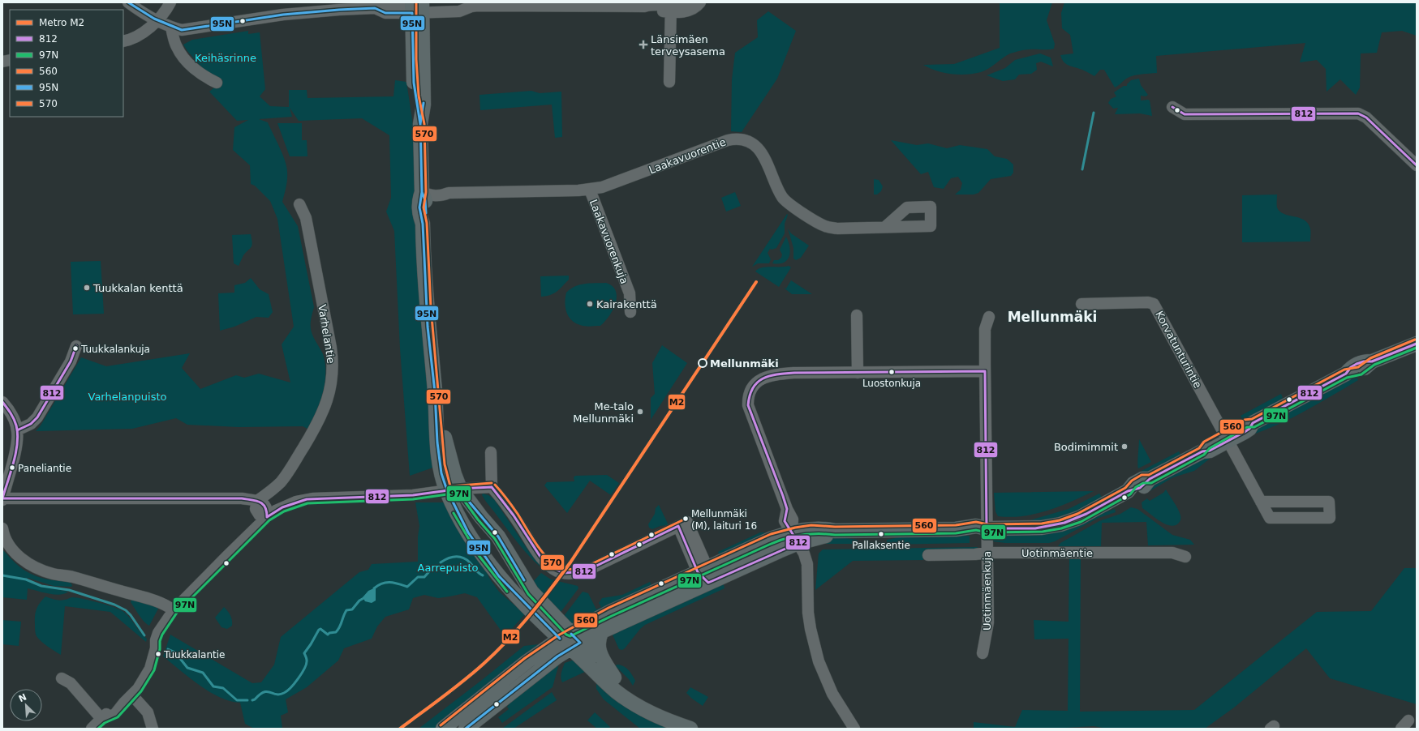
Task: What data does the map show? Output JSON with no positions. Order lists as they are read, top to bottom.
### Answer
{
  "streets": {
    "street": [
      "Laakavuorentie",
      "Laakavuorenkuja",
      "Varhelantie",
      "Korvatunturintie",
      "Uotinmäentie",
      "Uotinmäenkuja"
    ]
  },
  "crossings": [
    ["Laakavuorentie", "Laakavuorenkuja"],
    ["Uotinmäentie", "Uotinmäenkuja"]
  ],
  "districts": ["Mellunmäki"],
  "parks": ["Keihäsrinne", "Varhelanpuisto", "Aarrepuisto"],
  "places": {
    "health": ["Länsimäen terveysasema"],
    "other": [
      "Tuukkalan kenttä",
      "Kairakenttä",
      "Tuukkalankuja",
      "Mellunmäki",
      "Luostonkuja",
      "Me-talo Mellunmäki",
      "Bodimimmit",
      "Paneliantie",
      "Mellunmäki (M), laituri 16",
      "Pallaksentie",
      "Tuukkalantie"
    ]
  },
  "lines": [
    "transit line 95N",
    "transit line 570",
    "transit line 812",
    "metro line M2",
    "transit line 560",
    "transit line 97N"
  ],
  "legend": [
    "Metro M2",
    "812",
    "97N",
    "560",
    "95N",
    "570"
  ],
  "north": "top left"
}
